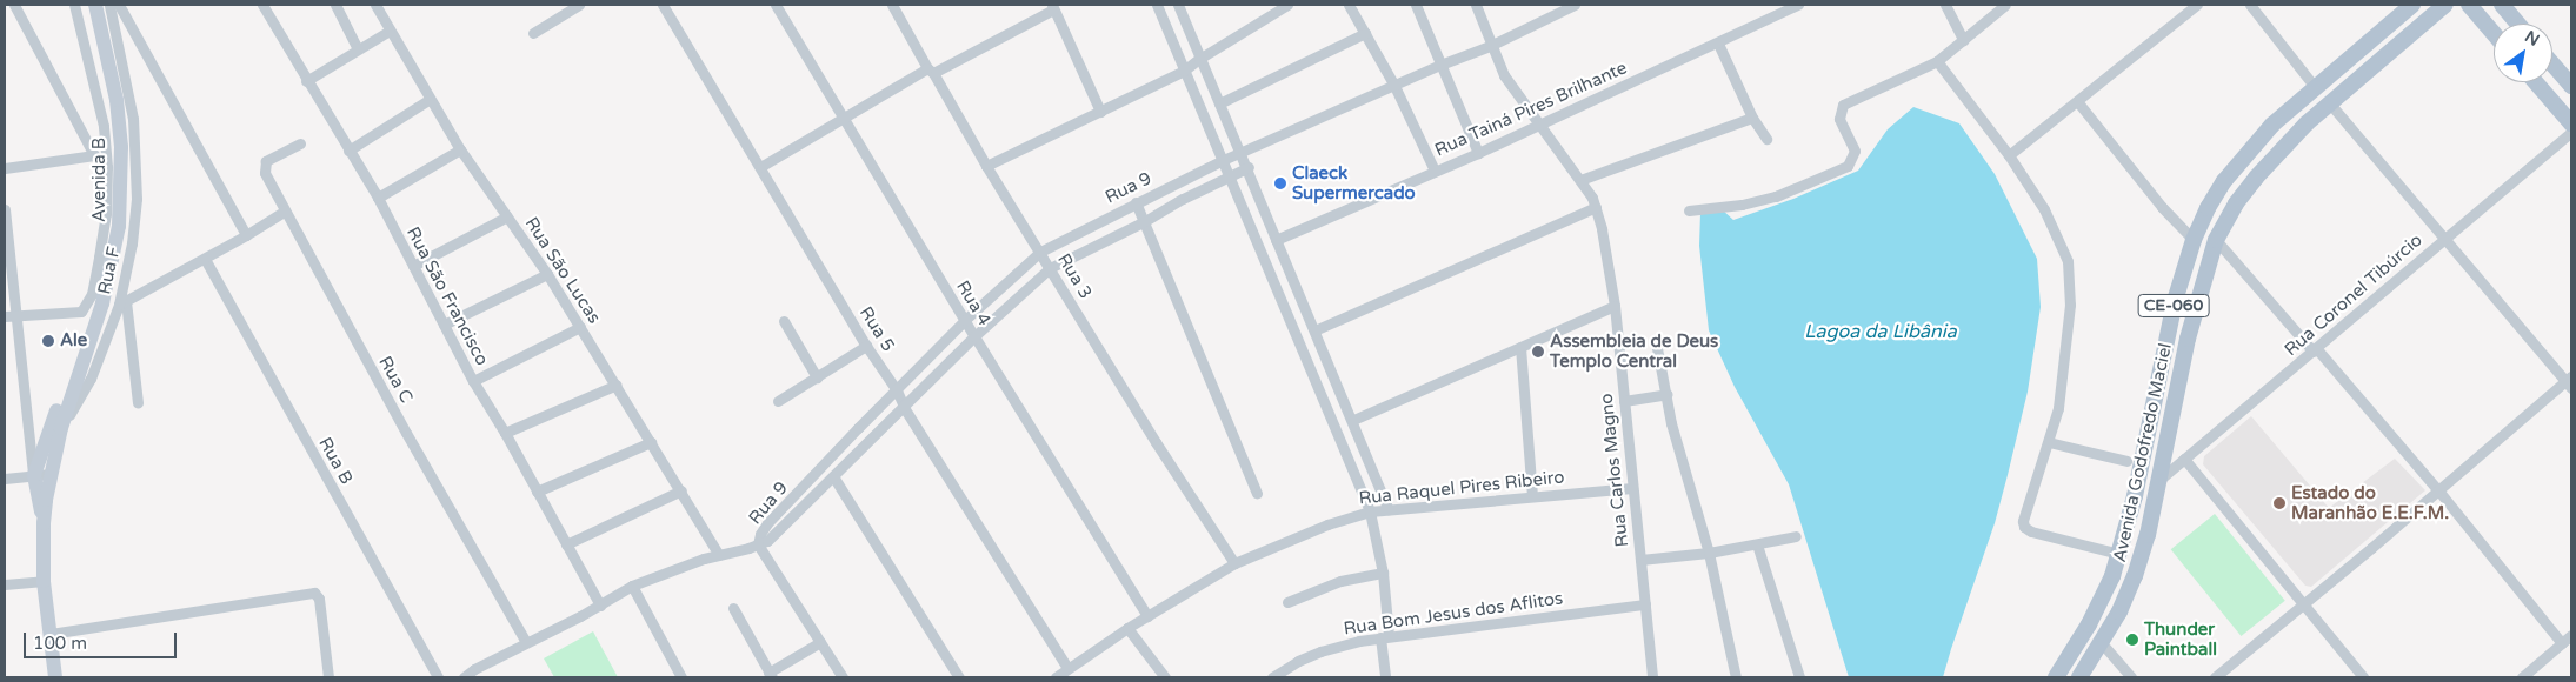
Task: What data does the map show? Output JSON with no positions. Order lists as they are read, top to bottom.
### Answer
{
  "streets": {
    "main road": ["CE-060", "Avenida Godofredo Maciel"],
    "street": [
      "Rua Tainá Pires Brilhante",
      "Avenida B",
      "Rua 9",
      "Rua F",
      "Rua São Lucas",
      "Rua 3",
      "Rua Coronel Tibúrcio",
      "Rua São Francisco",
      "Rua 4",
      "Rua 5",
      "Rua C",
      "Rua B",
      "Rua Carlos Magno",
      "Rua Raquel Pires Ribeiro",
      "Rua Bom Jesus dos Aflitos"
    ]
  },
  "crossings": [
    ["Rua Tainá Pires Brilhante", "Rua Carlos Magno"],
    ["Avenida B", "Rua F"],
    ["Rua 9", "Rua 3"],
    ["Rua 9", "Rua 4"],
    ["Rua 9", "Rua 5"],
    ["Rua 9", "Rua Carlos Magno"],
    ["Rua 3", "Rua Raquel Pires Ribeiro"],
    ["Rua Coronel Tibúrcio", "Avenida Godofredo Maciel"],
    ["Rua 4", "Rua Raquel Pires Ribeiro"],
    ["Rua 5", "Rua Raquel Pires Ribeiro"],
    ["Rua Carlos Magno", "Rua Raquel Pires Ribeiro"],
    ["Rua Carlos Magno", "Rua Bom Jesus dos Aflitos"]
  ],
  "water": ["Lagoa da Libânia"],
  "places": [
    "Claeck Supermercado",
    "Ale",
    "Assembleia de Deus Templo Central",
    "Estado do Maranhão E.E.F.M.",
    "Thunder Paintball"
  ],
  "scale_bar": "100 m",
  "north": "top right"
}
